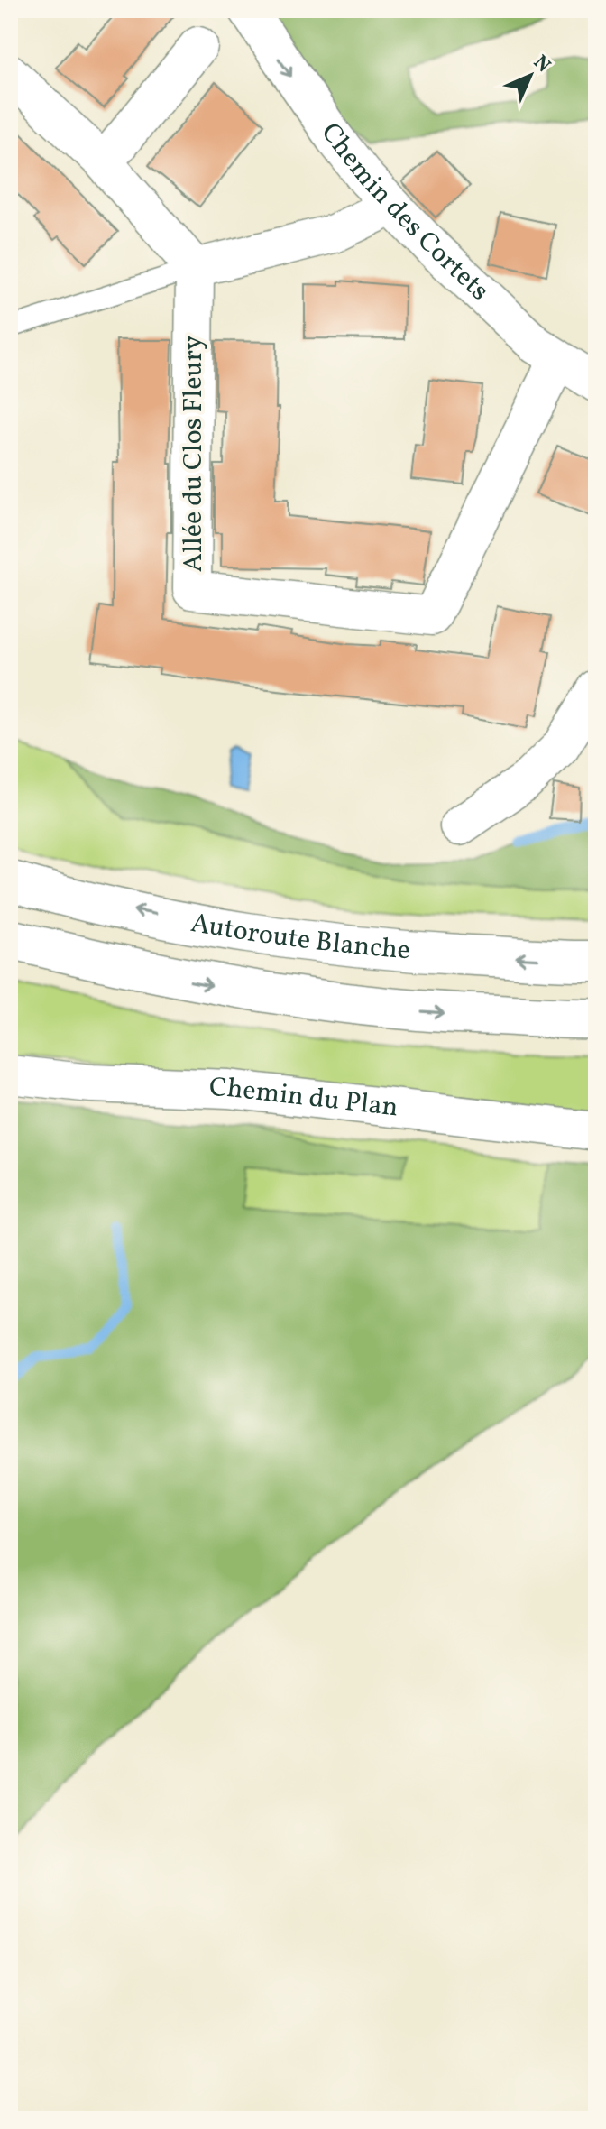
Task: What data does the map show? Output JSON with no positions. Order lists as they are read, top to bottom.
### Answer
{
  "streets": {
    "highway": ["Autoroute Blanche"],
    "street": ["Chemin des Cortets", "Allée du Clos Fleury", "Chemin du Plan"]
  },
  "crossings": [
    ["Chemin des Cortets", "Allée du Clos Fleury"]
  ],
  "north": "top right"
}
